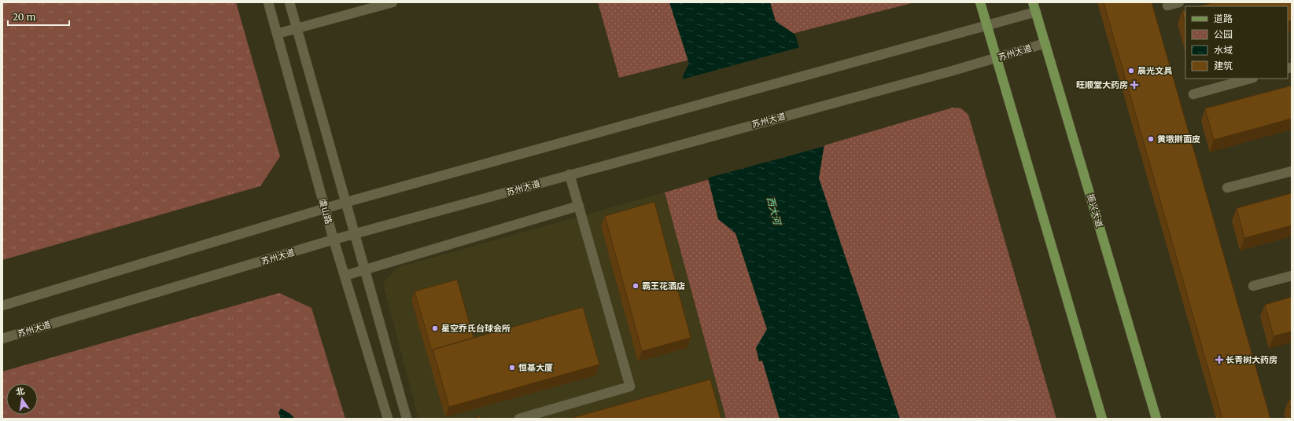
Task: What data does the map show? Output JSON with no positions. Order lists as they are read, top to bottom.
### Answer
{
  "streets": {
    "main road": ["振兴大道"],
    "street": ["苏州大道", "虞山路"]
  },
  "crossings": [
    ["苏州大道", "振兴大道"],
    ["苏州大道", "虞山路"]
  ],
  "water": ["西大河"],
  "places": {
    "other": [
      "晨光文具",
      "黄墩擀面皮",
      "霸王花酒店",
      "星空乔氏台球会所",
      "恒基大厦"
    ],
    "health": ["旺顺堂大药房", "长青树大药房"]
  },
  "legend": [
    "道路",
    "公园",
    "水域",
    "建筑"
  ],
  "scale_bar": "20 m",
  "north": "top"
}
